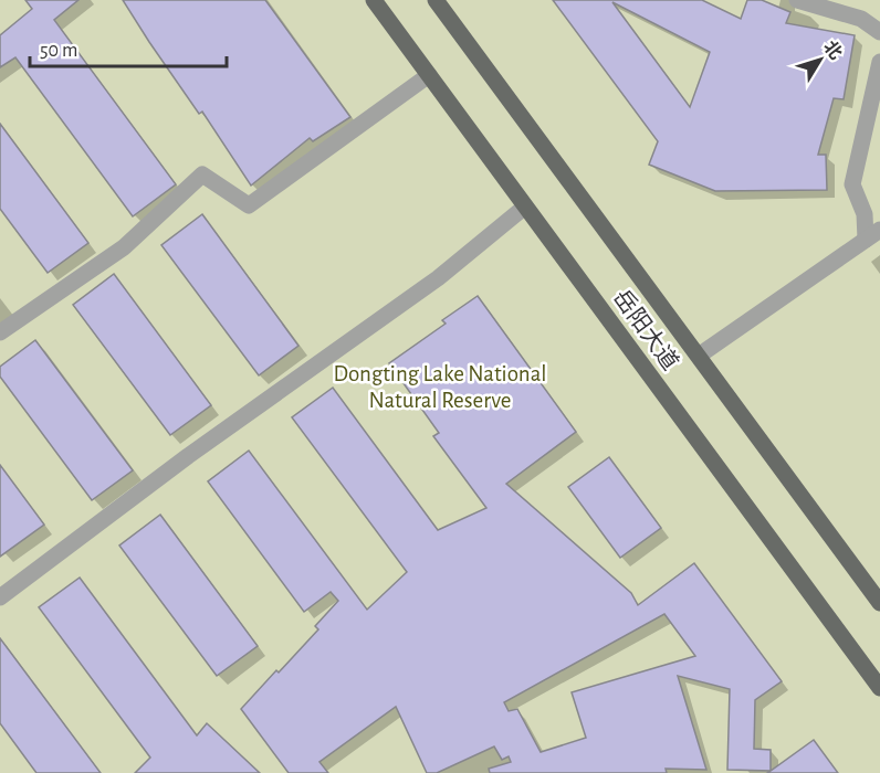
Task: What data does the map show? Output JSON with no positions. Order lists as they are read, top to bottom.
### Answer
{
  "streets": {
    "main road": ["岳阳大道"]
  },
  "parks": ["Dongting Lake National Natural Reserve"],
  "scale_bar": "50 m",
  "north": "top right"
}
